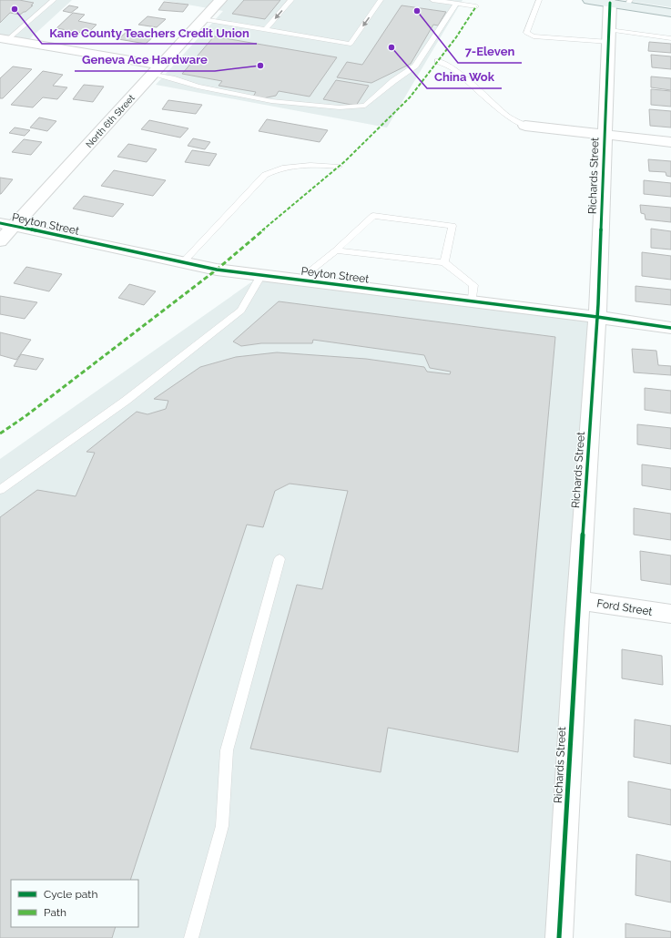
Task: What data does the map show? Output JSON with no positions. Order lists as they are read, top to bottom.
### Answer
{
  "streets": {
    "street": [
      "North 6th Street",
      "Richards Street",
      "Peyton Street",
      "Ford Street"
    ]
  },
  "crossings": [
    ["North 6th Street", "Peyton Street"],
    ["Richards Street", "Peyton Street"],
    ["Richards Street", "Ford Street"]
  ],
  "places": [
    "Kane County Teachers Credit Union",
    "7-Eleven",
    "China Wok",
    "Geneva Ace Hardware"
  ],
  "legend": ["Cycle path", "Path"]
}
